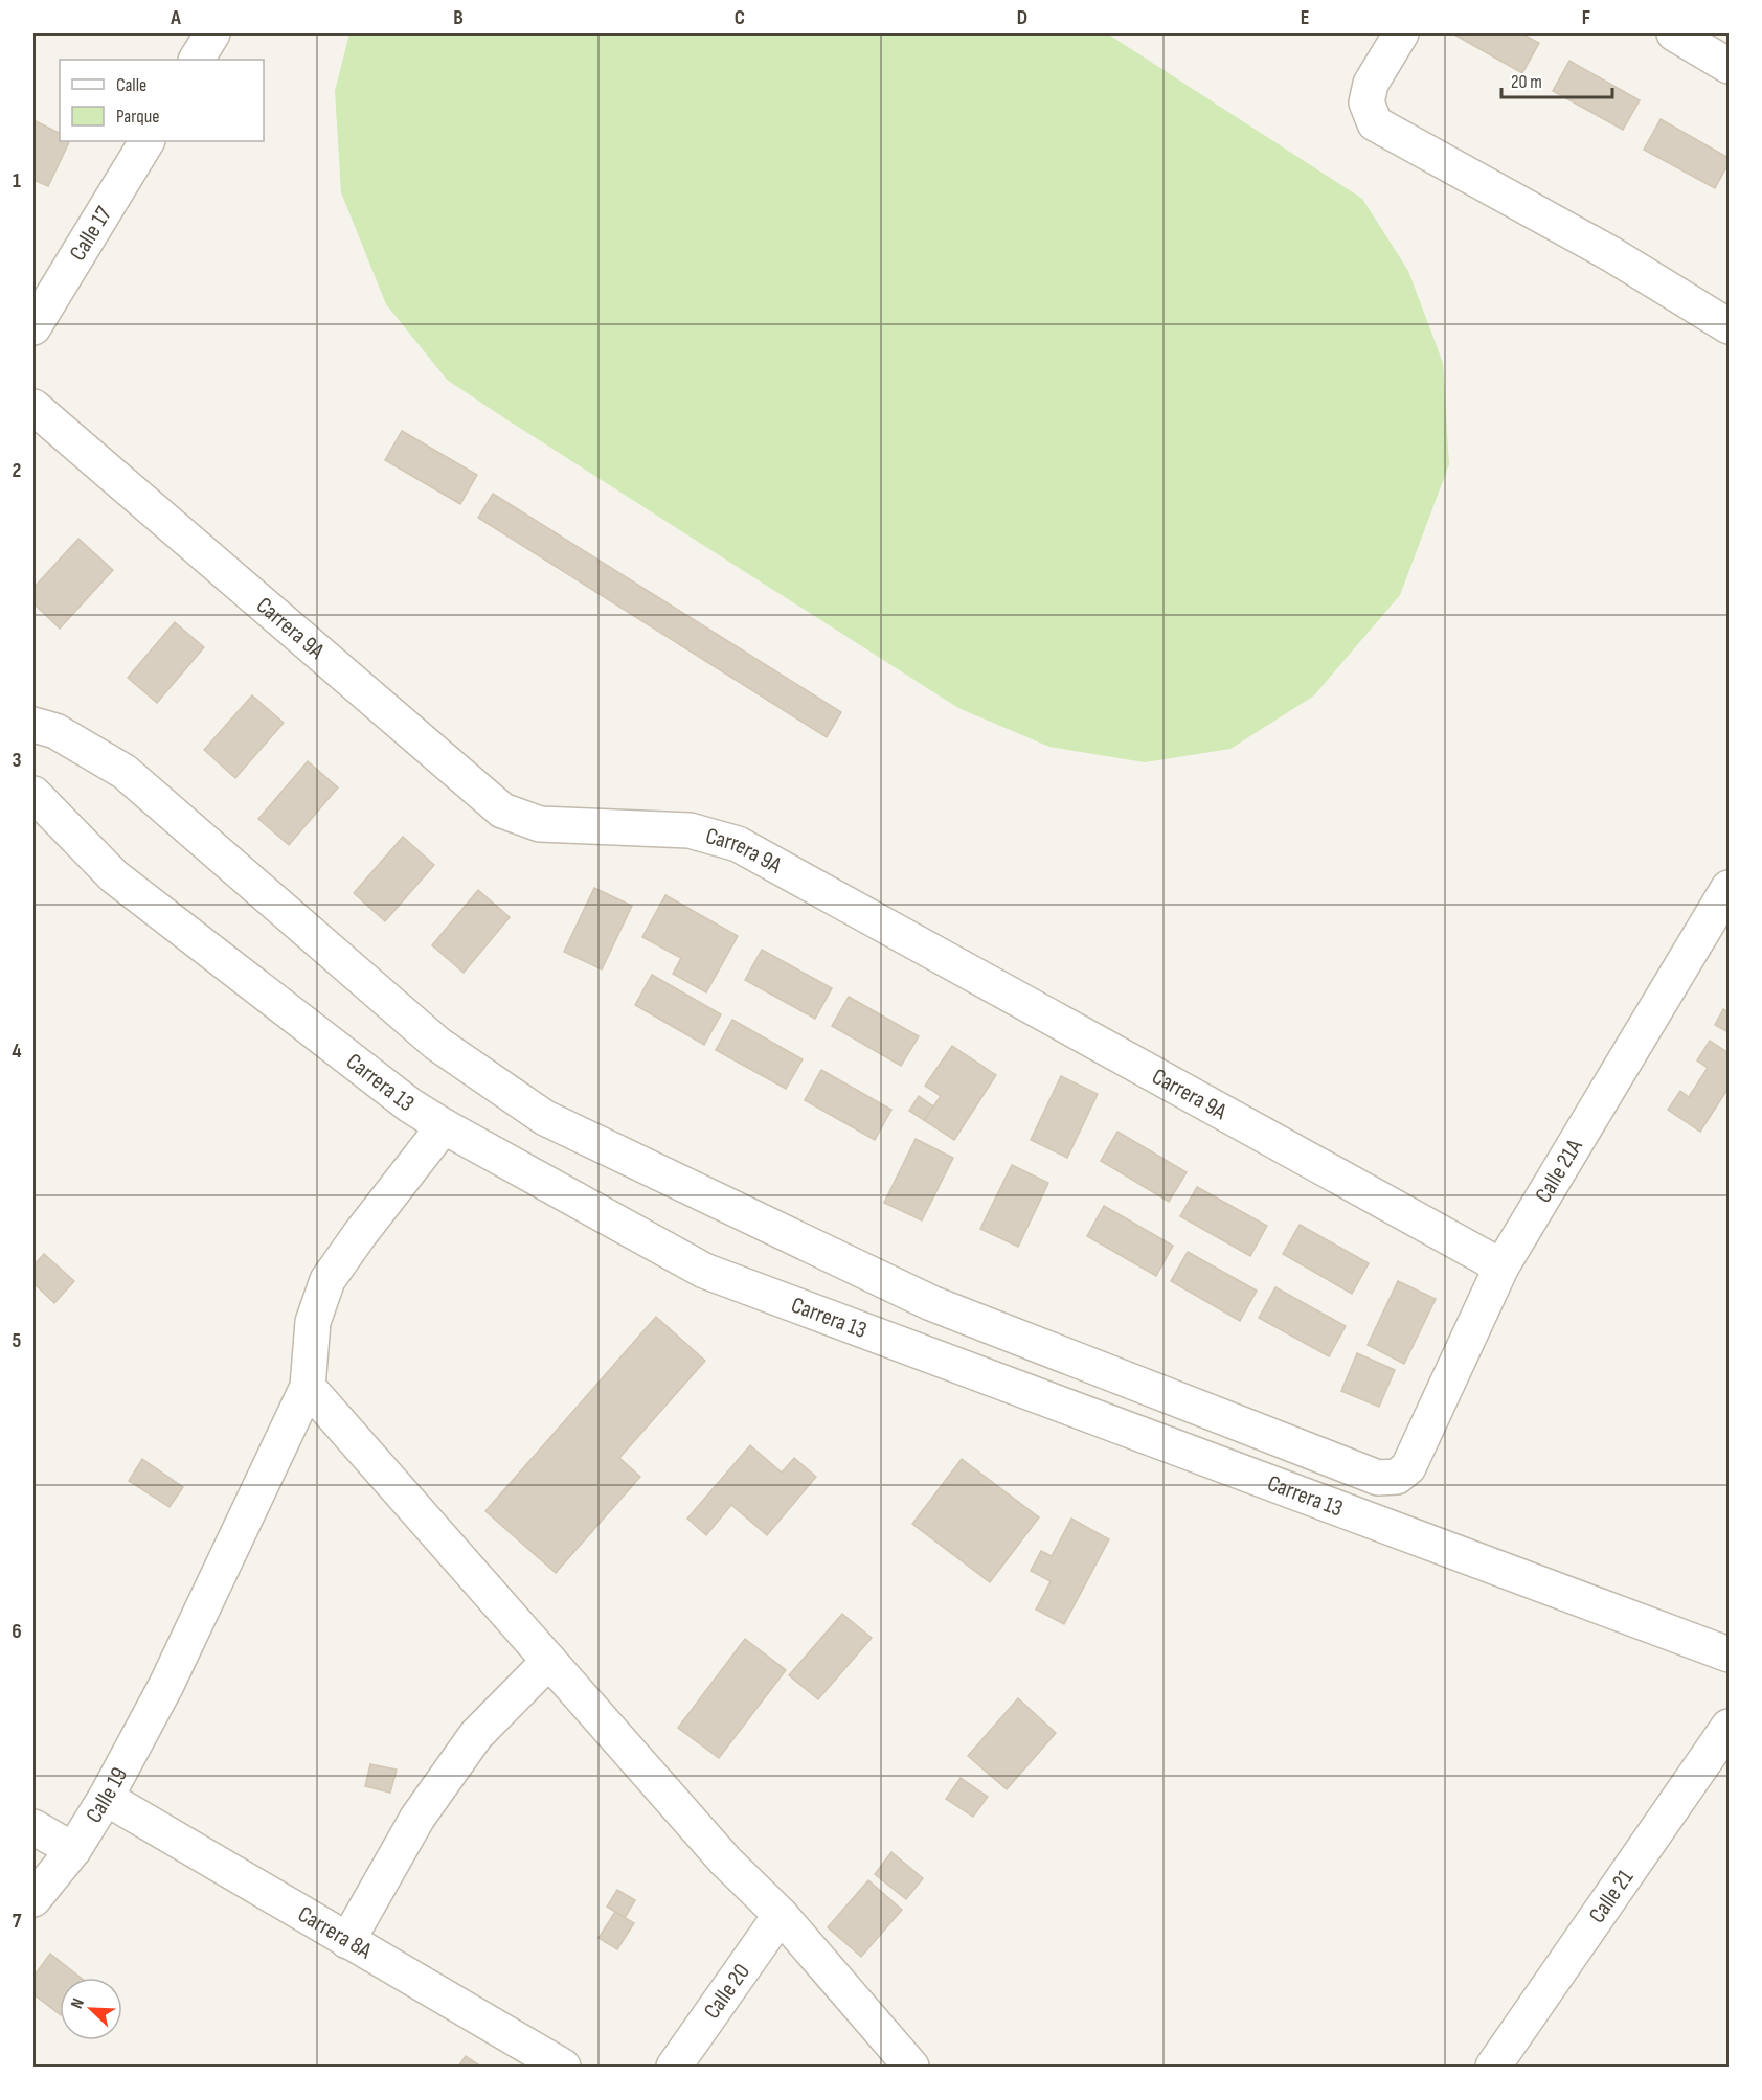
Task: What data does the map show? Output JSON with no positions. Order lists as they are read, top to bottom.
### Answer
{
  "streets": {
    "street": [
      "Calle 17",
      "Carrera 9A",
      "Carrera 13",
      "Calle 21A",
      "Calle 19",
      "Calle 21",
      "Carrera 8A",
      "Calle 20"
    ]
  },
  "crossings": [
    ["Carrera 9A", "Calle 21A"],
    ["Calle 19", "Carrera 8A"]
  ],
  "legend": ["Calle", "Parque"],
  "scale_bar": "20 m",
  "north": "top left",
  "grid": {
    "columns": [
      "A",
      "B",
      "C",
      "D",
      "E",
      "F"
    ],
    "rows": [
      "1",
      "2",
      "3",
      "4",
      "5",
      "6",
      "7"
    ]
  }
}
